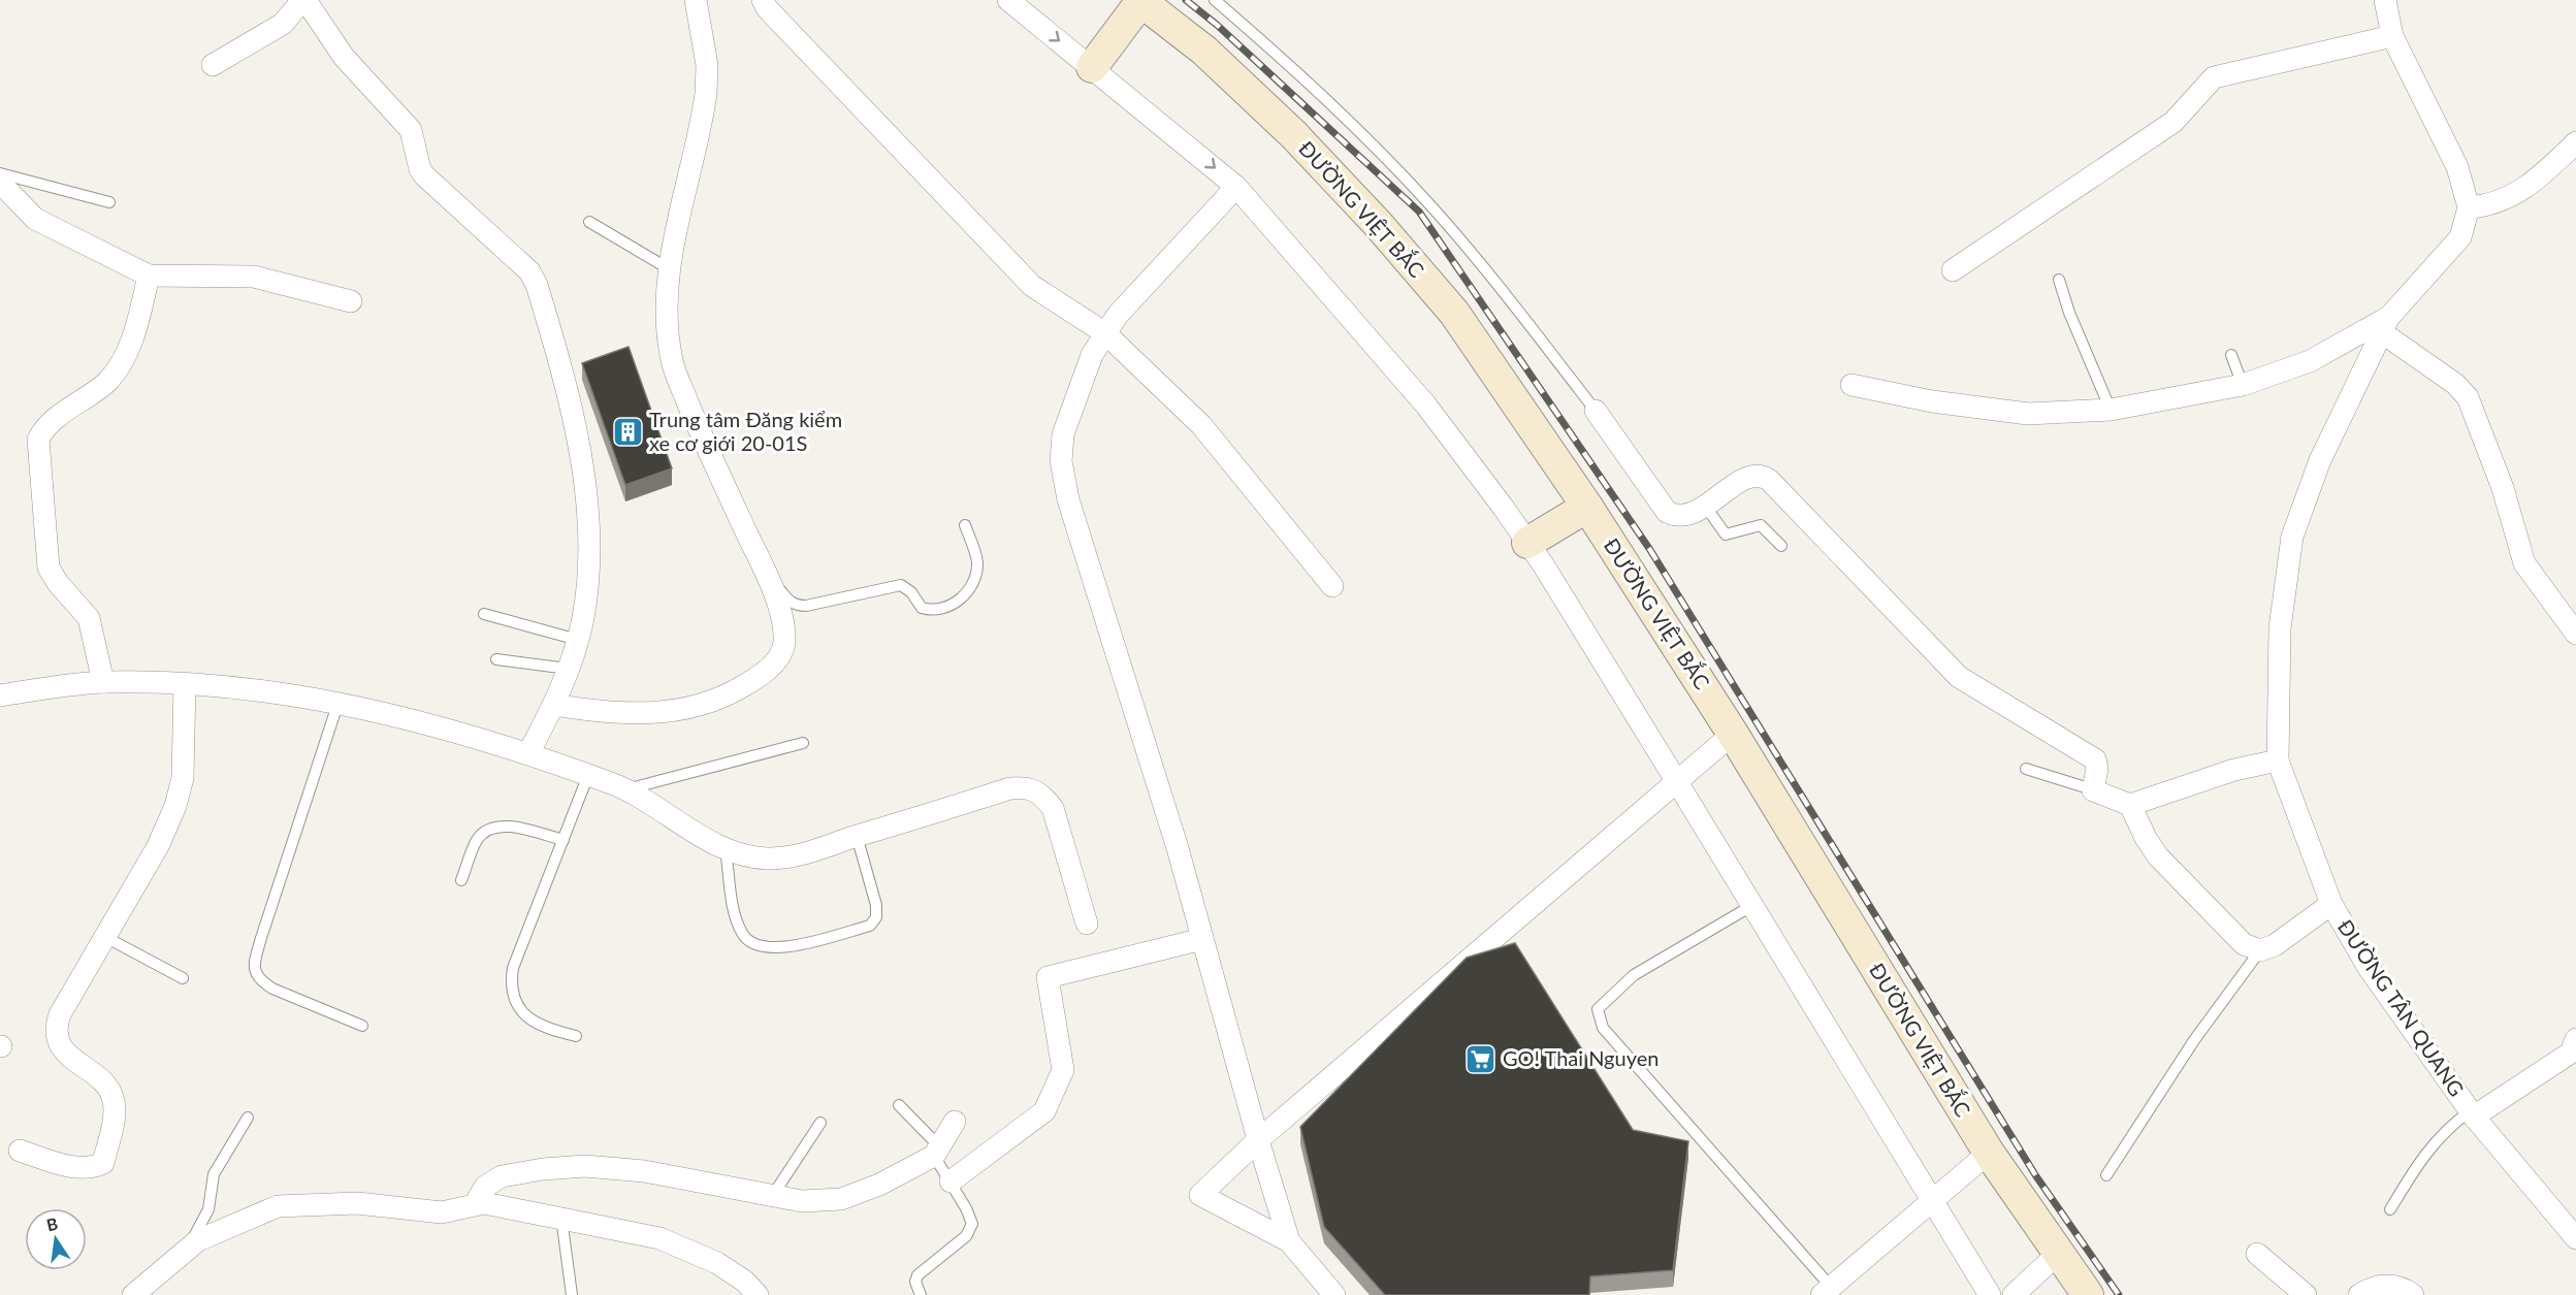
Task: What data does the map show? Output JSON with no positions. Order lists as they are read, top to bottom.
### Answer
{
  "streets": {
    "main road": ["ĐƯỜNG VIỆT BẮC"],
    "street": ["ĐƯỜNG TÂN QUANG"]
  },
  "places": {
    "building": ["Trung tâm Đăng kiểm xe cơ giới 20-01S"],
    "supermarket": ["GO! Thai Nguyen"]
  },
  "north": "top"
}
